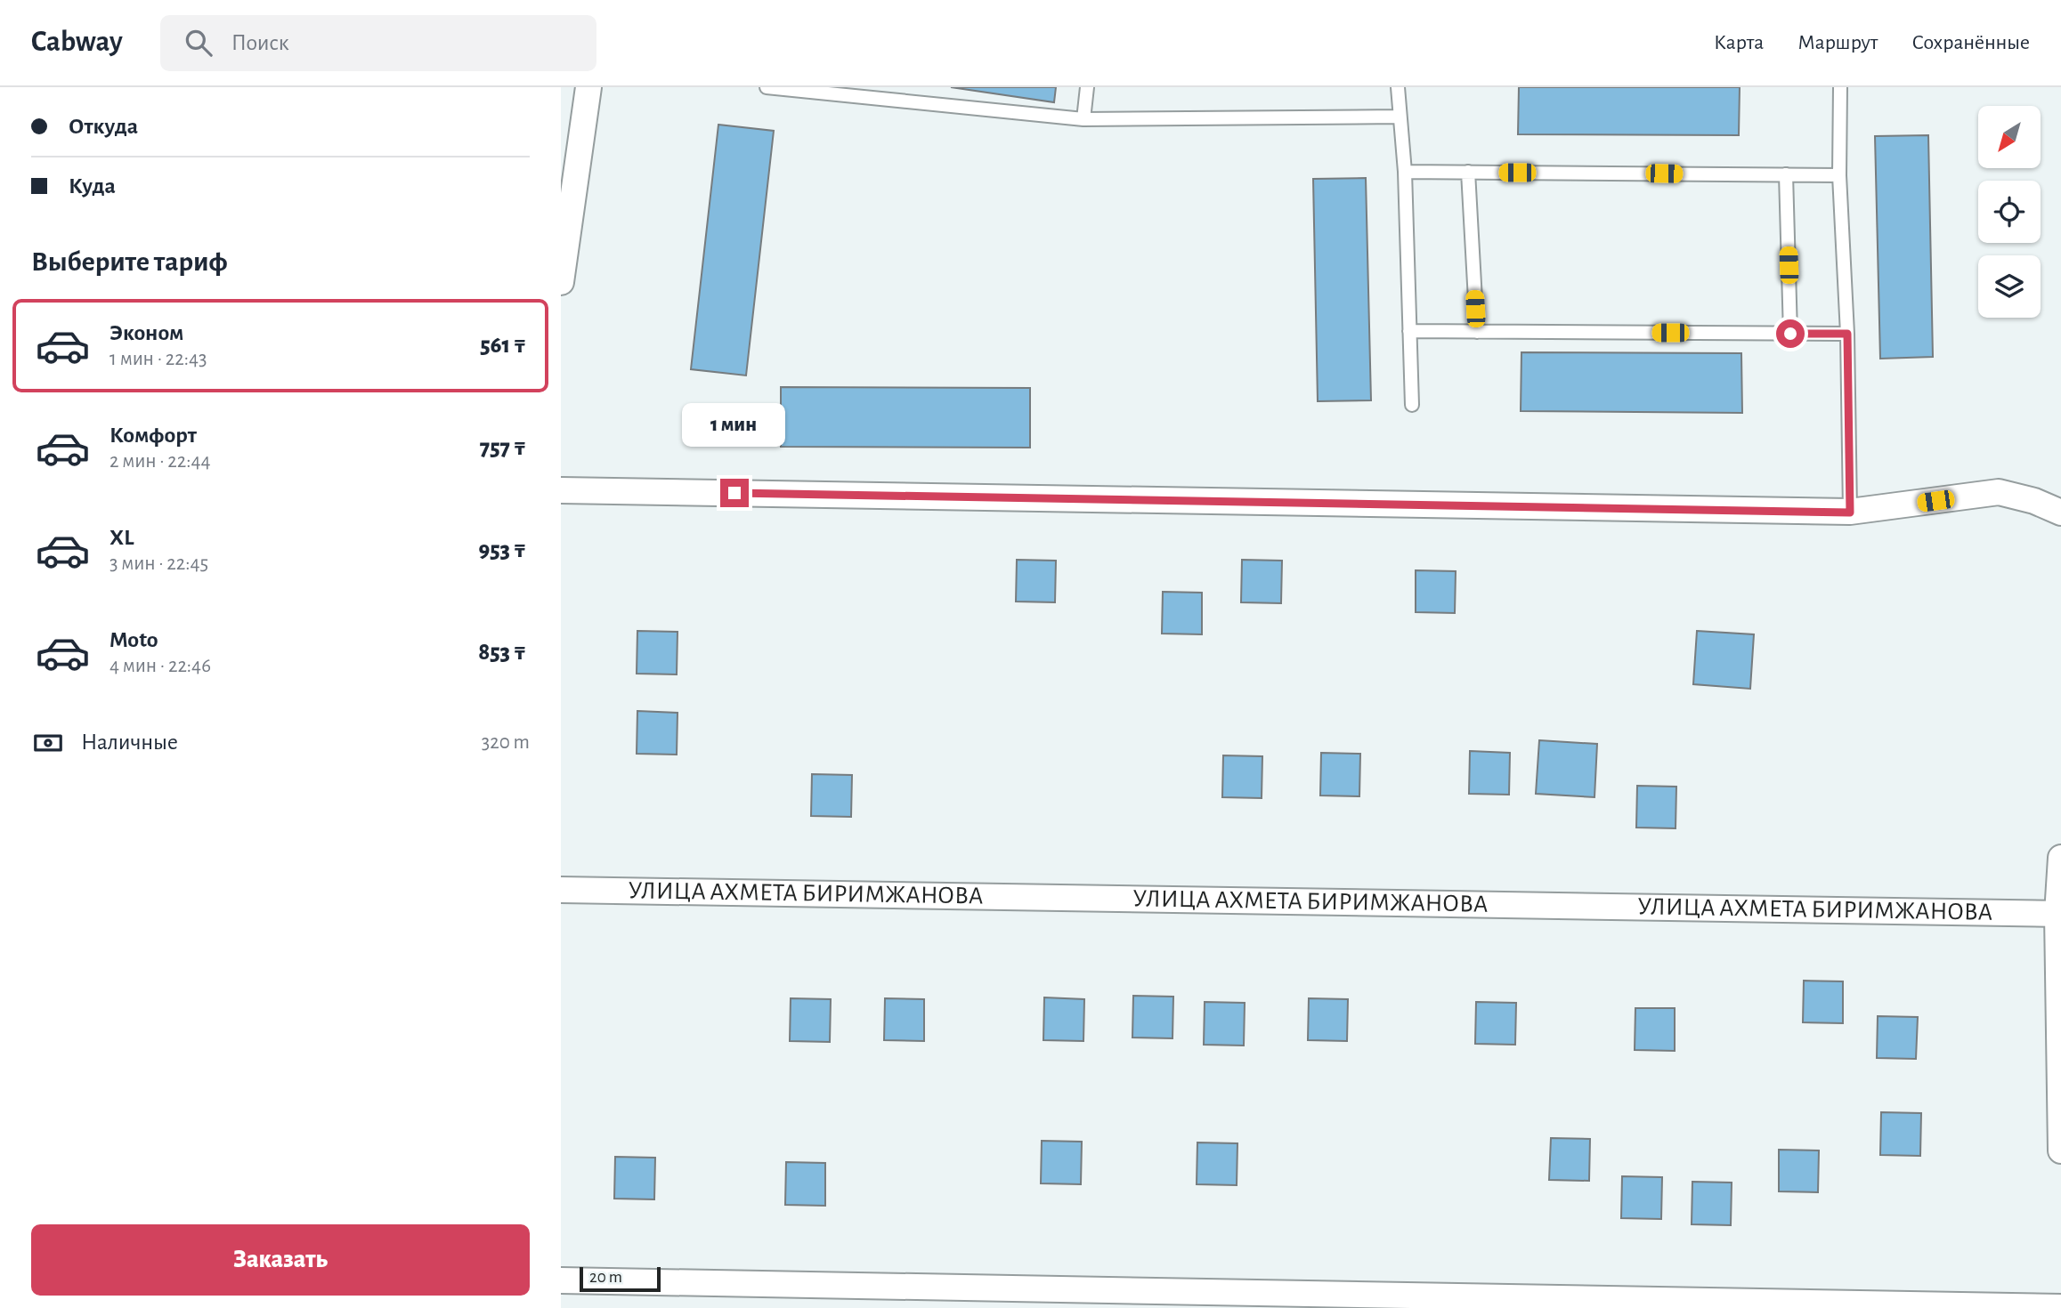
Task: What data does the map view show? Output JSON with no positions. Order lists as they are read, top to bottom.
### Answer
{
  "streets": {
    "street": ["УЛИЦА АХМЕТА БИРИМЖАНОВА"]
  },
  "scale_bar": "20 m",
  "north": "bottom left",
  "page": {
    "header": "Cabway",
    "search": "Поиск",
    "nav": ["Карта", "Маршрут", "Сохранённые"],
    "banner": ["Откуда", "Куда"],
    "heading": "Выберите тариф",
    "list": [
      {
        "name": "Эконом",
        "note": "1 мин · 22:43",
        "value": "561 ₸"
      },
      {
        "name": "Комфорт",
        "note": "2 мин · 22:44",
        "value": "757 ₸"
      },
      {
        "name": "XL",
        "note": "3 мин · 22:45",
        "value": "953 ₸"
      },
      {
        "name": "Moto",
        "note": "4 мин · 22:46",
        "value": "853 ₸"
      }
    ],
    "bubble": "1 мин",
    "pay": ["Наличные", "320 m"],
    "buttons": "Заказать",
    "scale": "20 m"
  }
}
